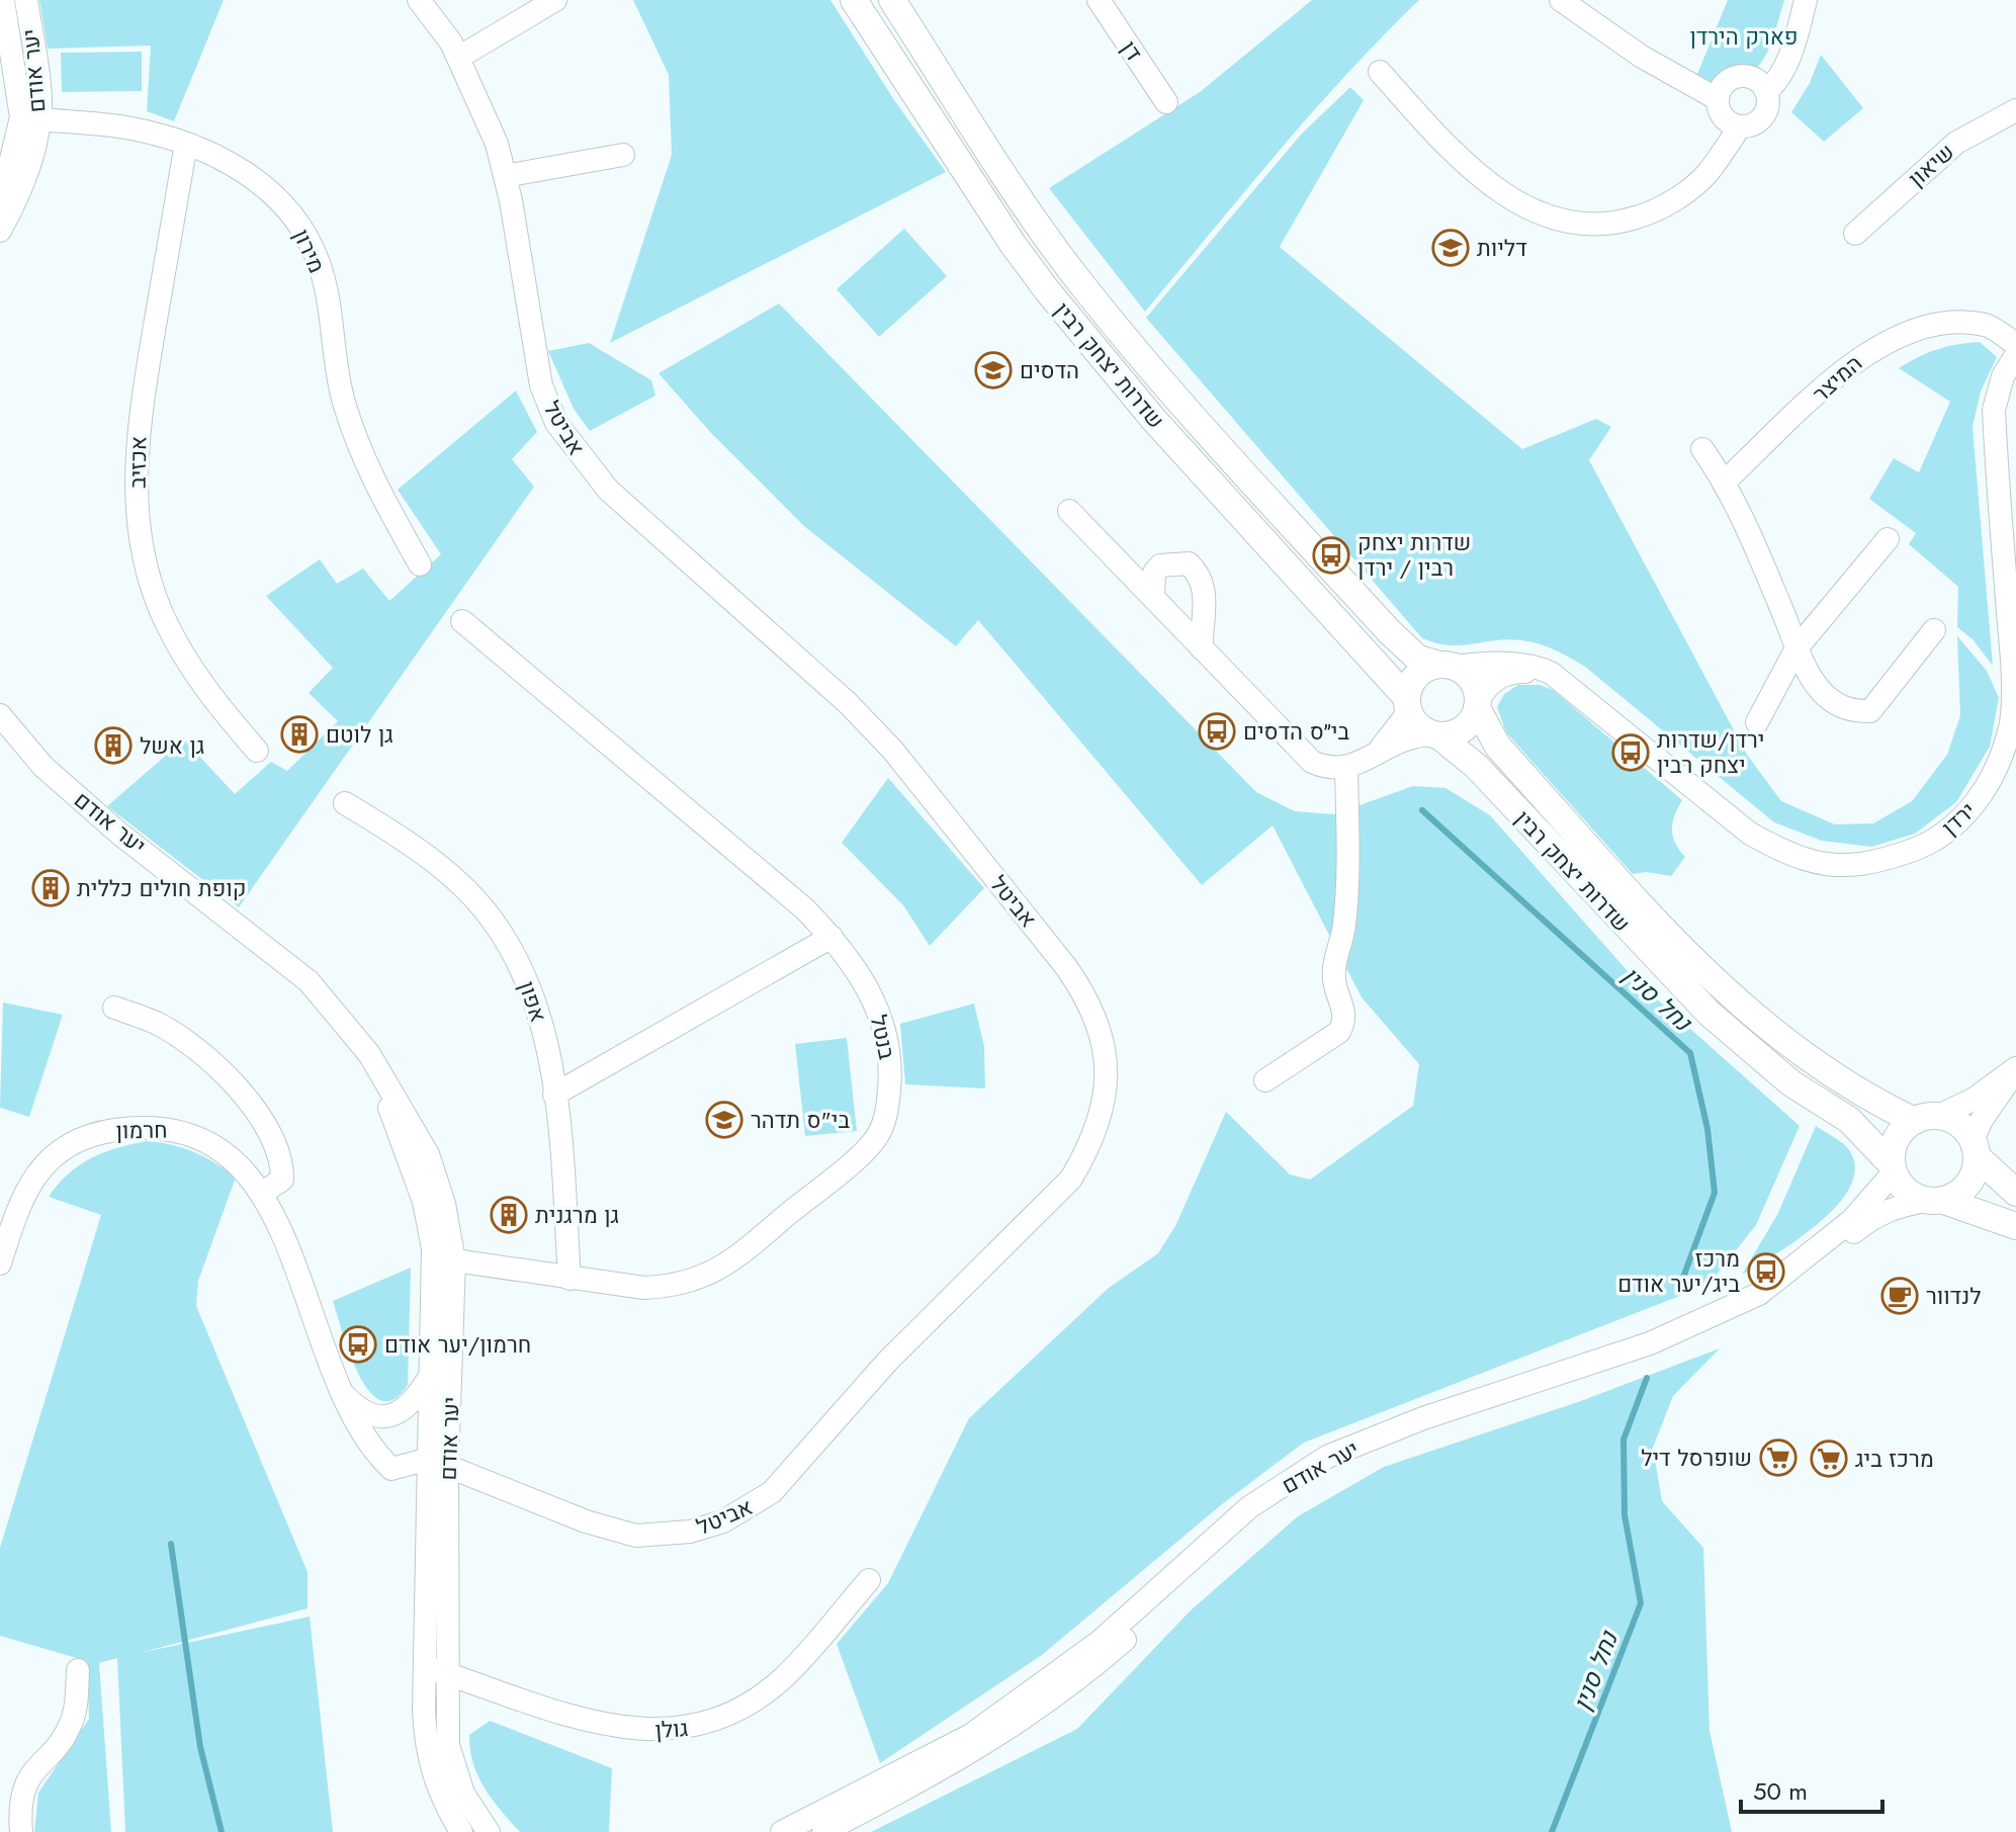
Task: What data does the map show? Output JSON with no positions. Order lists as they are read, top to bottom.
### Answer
{
  "streets": {
    "main road": ["שדרות יצחק רבין"],
    "street": [
      "דן",
      "יער אודם",
      "שיאון",
      "מירון",
      "המיצר",
      "אביטל",
      "אכזיב",
      "ירדן",
      "אפון",
      "בנטל",
      "חרמון",
      "גולן"
    ]
  },
  "crossings": [
    ["יער אודם", "מירון"],
    ["יער אודם", "שדרות יצחק רבין"],
    ["יער אודם", "אביטל"],
    ["יער אודם", "בנטל"],
    ["יער אודם", "חרמון"],
    ["יער אודם", "גולן"],
    ["מירון", "אכזיב"],
    ["שדרות יצחק רבין", "ירדן"],
    ["אביטל", "חרמון"],
    ["אפון", "בנטל"]
  ],
  "water": ["נחל סנין"],
  "parks": ["פארק הירדן"],
  "places": {
    "school or university": ["דליות", "הדסים", "בי\"ס תדהר"],
    "bus stop": [
      "שדרות יצחק רבין / ירדן",
      "בי״ס הדסים",
      "ירדן/שדרות יצחק רבין",
      "מרכז ביג/יער אודם",
      "חרמון/יער אודם"
    ],
    "building": [
      "גן לוטם",
      "גן אשל",
      "קופת חולים כללית",
      "גן מרגנית"
    ],
    "cafe": ["לנדוור"],
    "supermarket": ["שופרסל דיל", "מרכז ביג"]
  },
  "scale_bar": "50 m"
}
